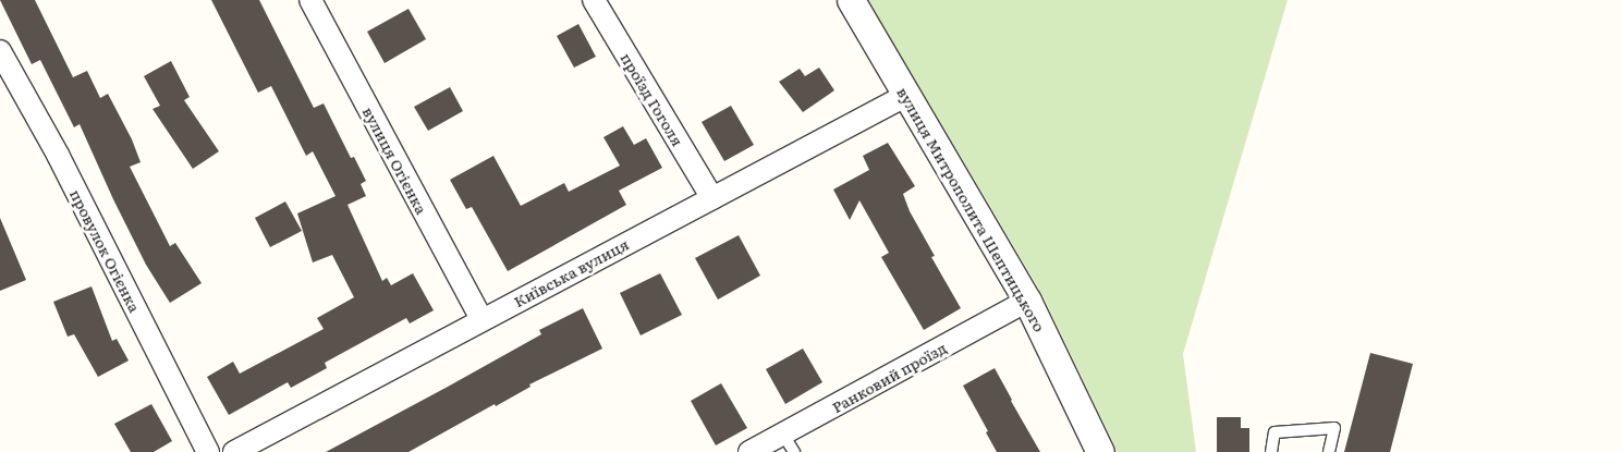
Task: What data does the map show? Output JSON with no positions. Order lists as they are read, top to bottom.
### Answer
{
  "streets": {
    "street": [
      "проїзд Гоголя",
      "вулиця Огієнка",
      "вулиця Митрополита Шептицького",
      "провулок Огієнка",
      "Київська вулиця",
      "Ранковий проїзд"
    ]
  },
  "crossings": [
    ["проїзд Гоголя", "Київська вулиця"],
    ["вулиця Огієнка", "Київська вулиця"],
    ["вулиця Митрополита Шептицького", "Київська вулиця"],
    ["вулиця Митрополита Шептицького", "Ранковий проїзд"]
  ]
}
